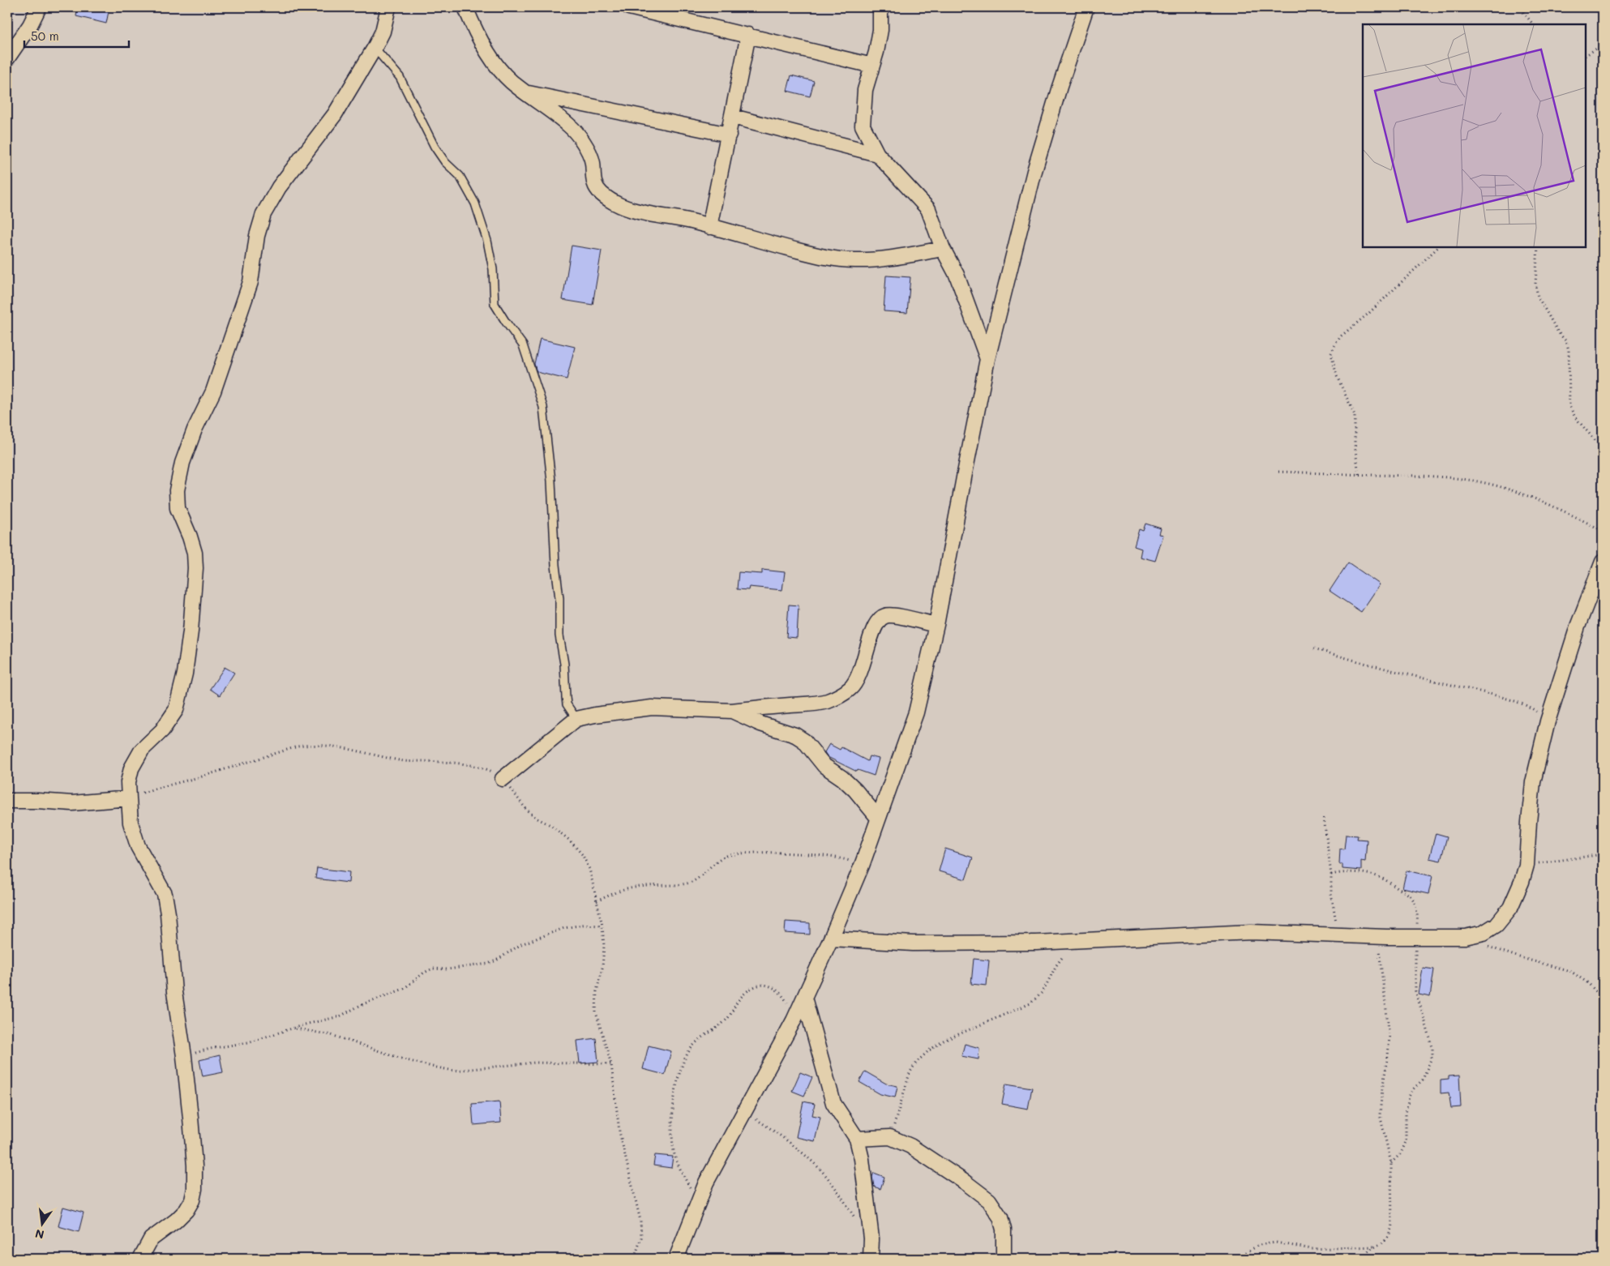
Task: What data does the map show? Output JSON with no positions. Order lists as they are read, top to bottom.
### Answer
{
  "scale_bar": "50 m",
  "north": "bottom"
}
